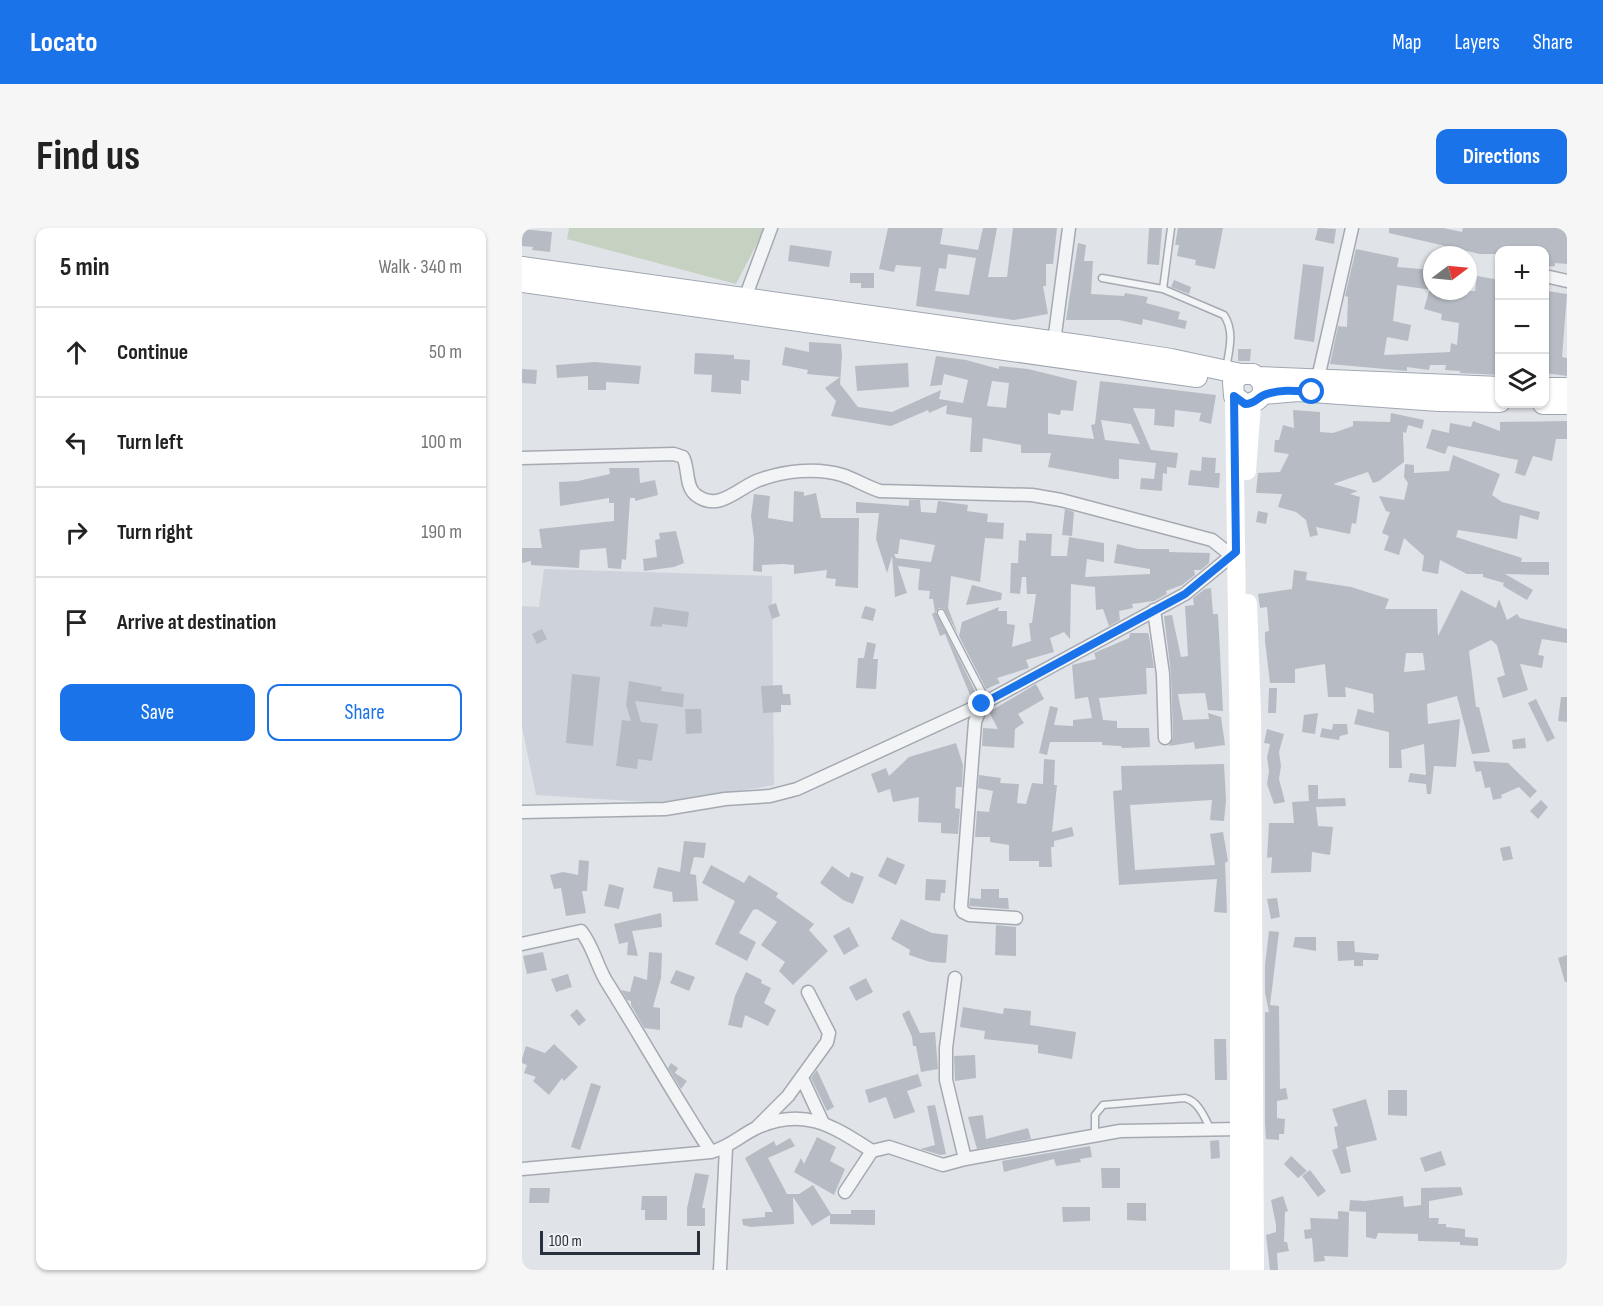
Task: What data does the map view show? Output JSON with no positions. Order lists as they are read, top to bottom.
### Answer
{
  "scale_bar": "100 m",
  "north": "right",
  "page": {
    "header": "Locato",
    "nav": ["Map", "Layers", "Share"],
    "buttons": [
      "Directions",
      ["Save", "Share"]
    ],
    "title": "Find us",
    "heading": ["5 min", "Walk · 340 m"],
    "map_buttons": ["+", "−"],
    "list": [
      ["Continue", "50 m"],
      ["Turn left", "100 m"],
      ["Turn right", "190 m"],
      "Arrive at destination"
    ],
    "scale": "100 m"
  }
}
